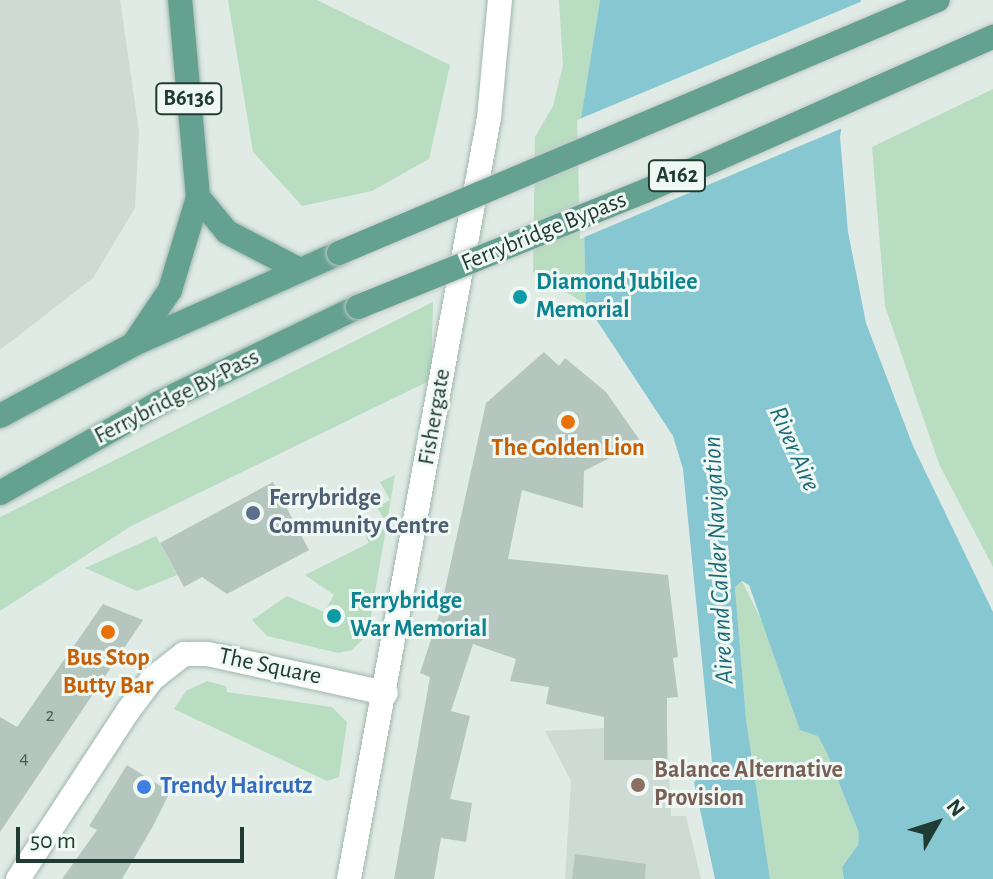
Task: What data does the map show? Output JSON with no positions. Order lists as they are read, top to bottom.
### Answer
{
  "streets": {
    "main road": [
      "B6136",
      "A162",
      "Ferrybridge Bypass",
      "Ferrybridge By-Pass",
      "Fishergate",
      "The Square"
    ]
  },
  "crossings": [
    ["Ferrybridge Bypass", "Ferrybridge By-Pass"],
    ["Fishergate", "The Square"]
  ],
  "water": ["River Aire", "Aire and Calder Navigation"],
  "places": [
    "Diamond Jubilee Memorial",
    "The Golden Lion",
    "Ferrybridge Community Centre",
    "Ferrybridge War Memorial",
    "Bus Stop Butty Bar",
    "Balance Alternative Provision",
    "Trendy Haircutz"
  ],
  "house_numbers": ["2", "4"],
  "scale_bar": "50 m",
  "north": "top right"
}
